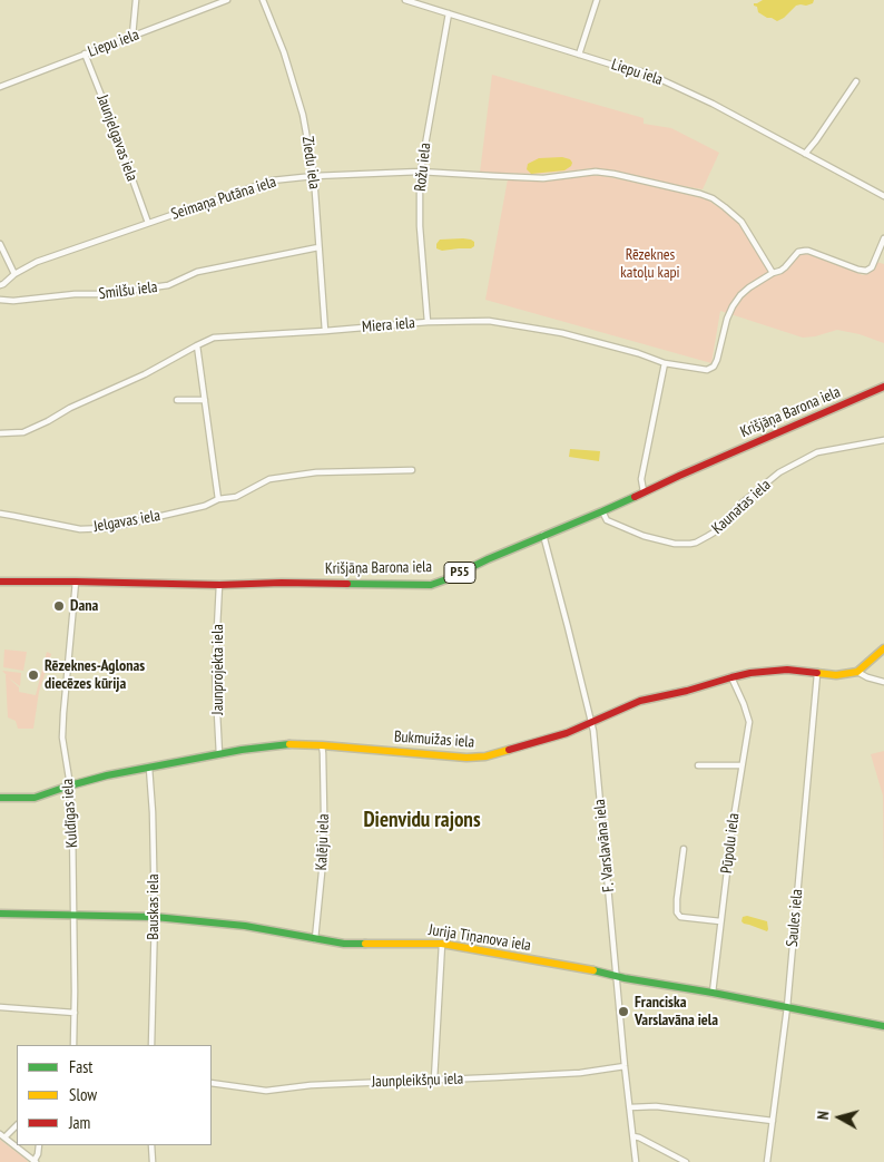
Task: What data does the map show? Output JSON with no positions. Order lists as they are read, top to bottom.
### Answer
{
  "streets": {
    "street": [
      "Liepu iela",
      "Jaunjelgavas iela",
      "Ziedu iela",
      "Rožu iela",
      "Seimaņa Putāna iela",
      "Smilšu iela",
      "Miera iela",
      "Krišjāņa Barona iela",
      "Kaunatas iela",
      "Jelgavas iela",
      "P55",
      "Jaunprojekta iela",
      "Bukmuižas iela",
      "Kuldīgas iela",
      "Kalēju iela",
      "Pūpolu iela",
      "F. Varslavāna iela",
      "Bauskas iela",
      "Saules iela",
      "Jurija Tiņanova iela",
      "Jaunpleikšņu iela"
    ]
  },
  "crossings": [
    ["Liepu iela", "Jaunjelgavas iela"],
    ["Liepu iela", "Rožu iela"],
    ["Jaunjelgavas iela", "Seimaņa Putāna iela"],
    ["Ziedu iela", "Seimaņa Putāna iela"],
    ["Ziedu iela", "Smilšu iela"],
    ["Ziedu iela", "Miera iela"],
    ["Rožu iela", "Seimaņa Putāna iela"],
    ["Rožu iela", "Miera iela"],
    ["Seimaņa Putāna iela", "Miera iela"],
    ["Krišjāņa Barona iela", "Kaunatas iela"],
    ["Krišjāņa Barona iela", "Jaunprojekta iela"],
    ["Krišjāņa Barona iela", "Kuldīgas iela"],
    ["Krišjāņa Barona iela", "F. Varslavāna iela"],
    ["Jaunprojekta iela", "Bukmuižas iela"],
    ["Bukmuižas iela", "Kuldīgas iela"],
    ["Bukmuižas iela", "Kalēju iela"],
    ["Bukmuižas iela", "Pūpolu iela"],
    ["Bukmuižas iela", "F. Varslavāna iela"],
    ["Bukmuižas iela", "Bauskas iela"],
    ["Bukmuižas iela", "Saules iela"],
    ["Kuldīgas iela", "Jurija Tiņanova iela"],
    ["Kalēju iela", "Jurija Tiņanova iela"],
    ["Pūpolu iela", "Jurija Tiņanova iela"],
    ["F. Varslavāna iela", "Jurija Tiņanova iela"],
    ["F. Varslavāna iela", "Jaunpleikšņu iela"],
    ["Bauskas iela", "Jurija Tiņanova iela"],
    ["Saules iela", "Jurija Tiņanova iela"]
  ],
  "districts": ["Dienvidu rajons"],
  "parks": ["Rēzeknes katoļu kapi"],
  "places": ["Dana", "Rēzeknes-Aglonas diecēzes kūrija", "Franciska Varslavāna iela"],
  "legend": ["Fast", "Slow", "Jam"],
  "north": "left"
}
